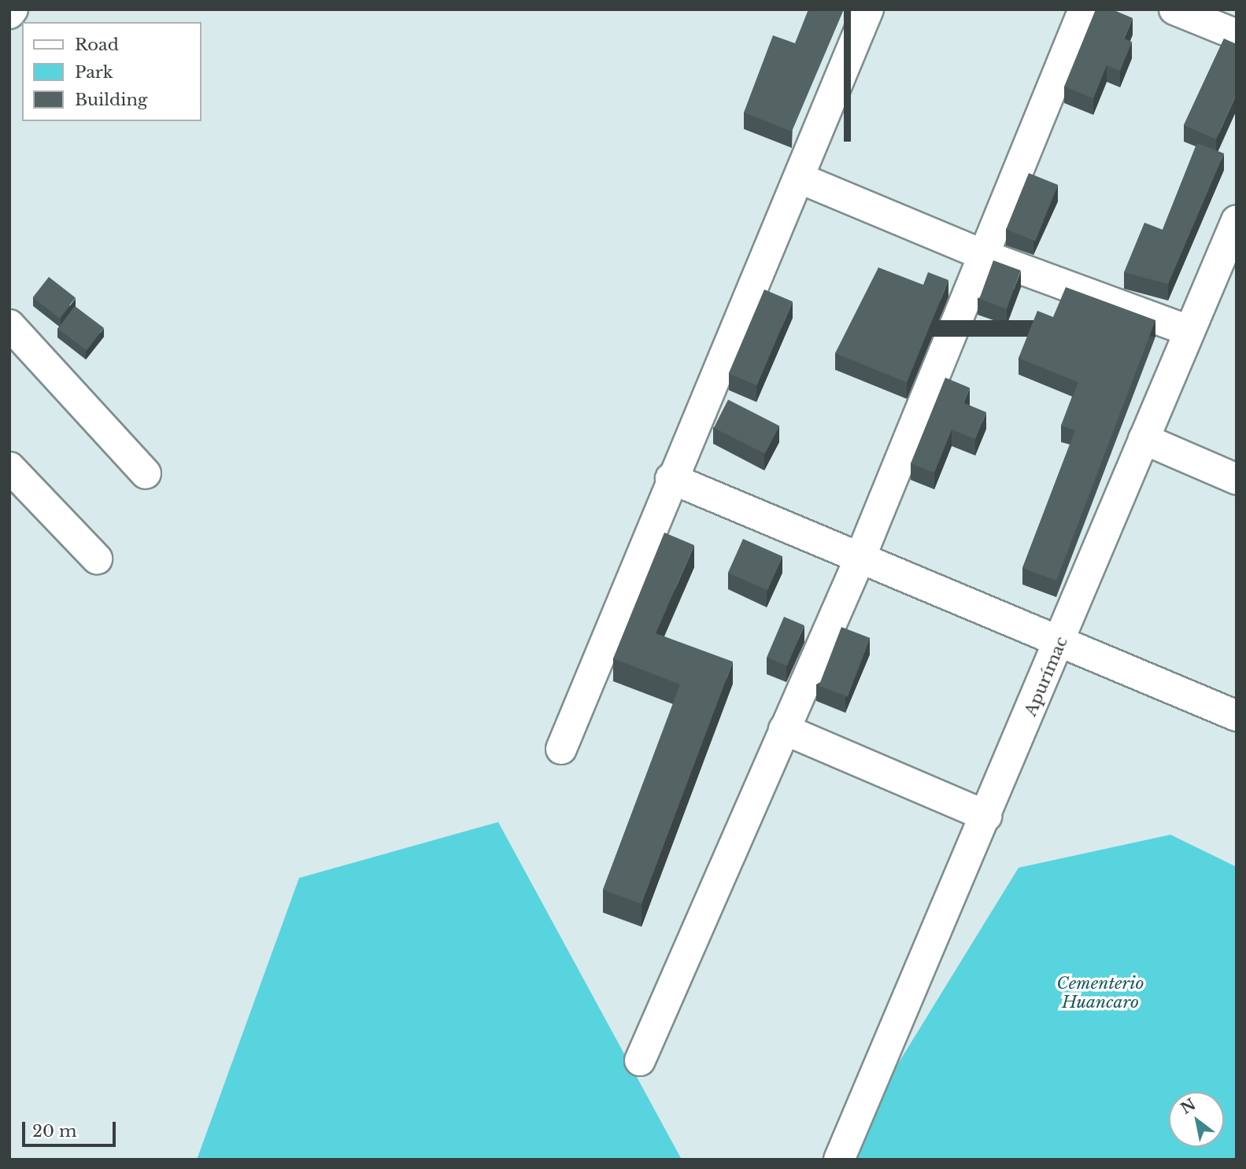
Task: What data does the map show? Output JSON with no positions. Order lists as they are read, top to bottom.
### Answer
{
  "streets": {
    "street": ["Apurímac"]
  },
  "parks": ["Cementerio Huancaro"],
  "legend": ["Road", "Park", "Building"],
  "scale_bar": "20 m",
  "north": "top left"
}
